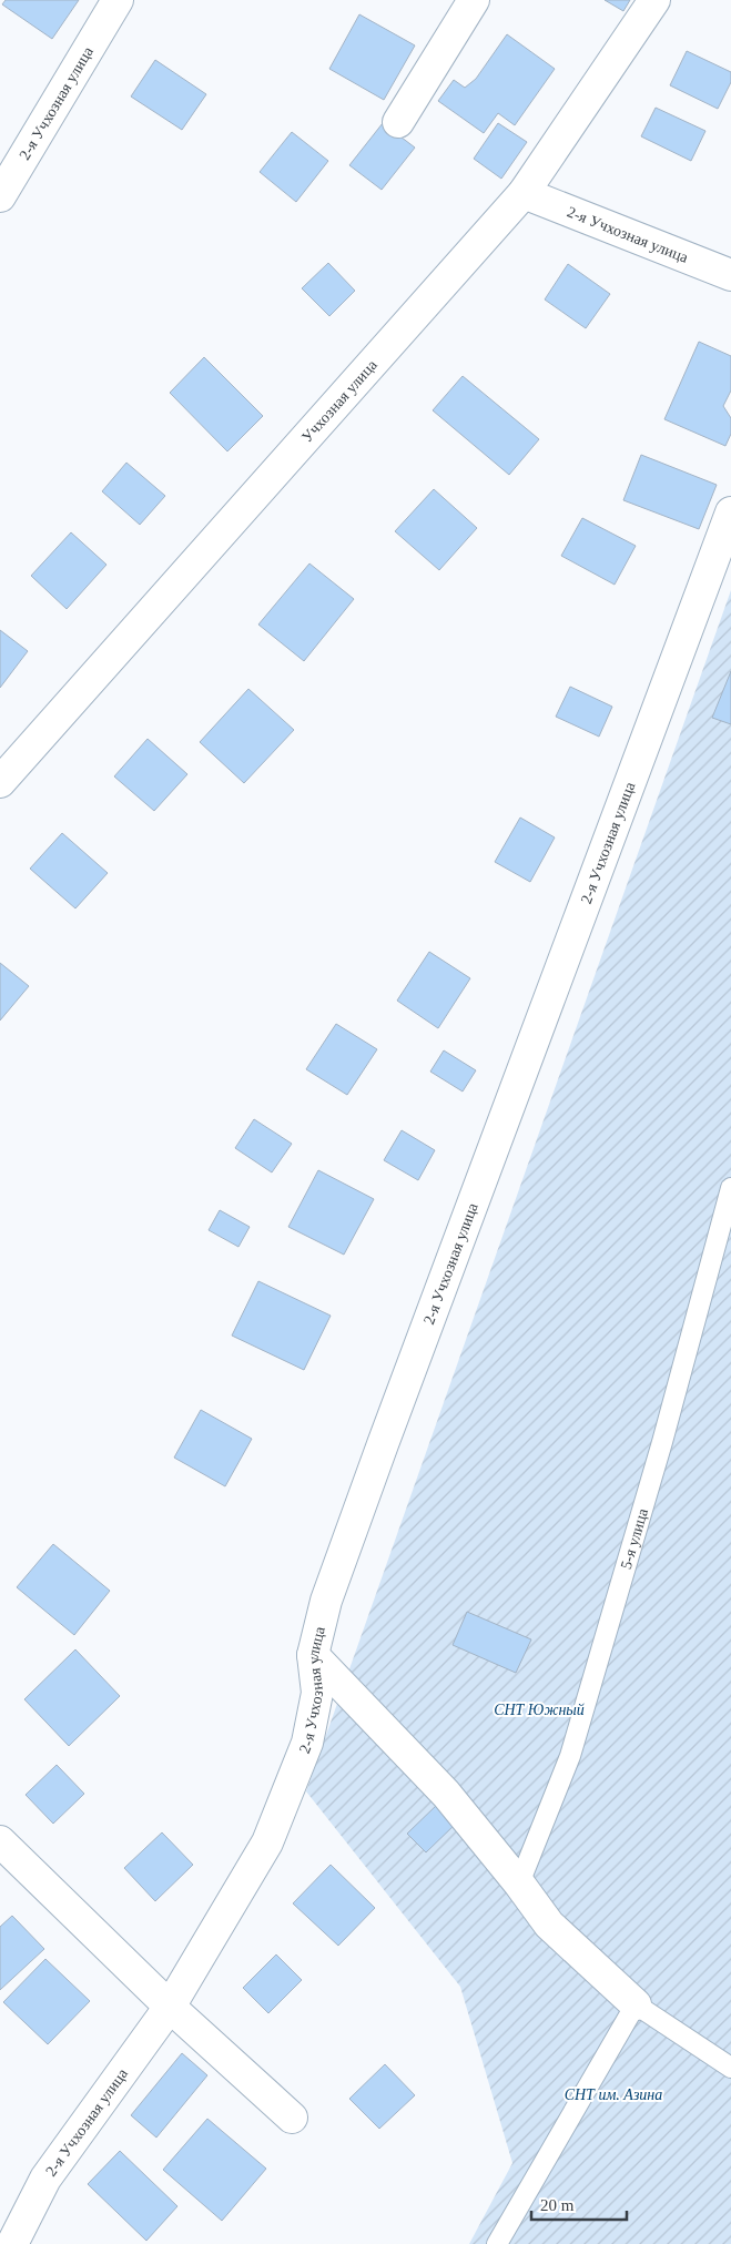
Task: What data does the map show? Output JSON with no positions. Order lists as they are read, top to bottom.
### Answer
{
  "streets": {
    "street": ["2-я Учхозная улица", "Учхозная улица"],
    "lane": ["5-я улица"]
  },
  "crossings": [
    ["2-я Учхозная улица", "Учхозная улица"]
  ],
  "parks": ["СНТ Южный", "СНТ им. Азина"],
  "scale_bar": "20 m"
}
